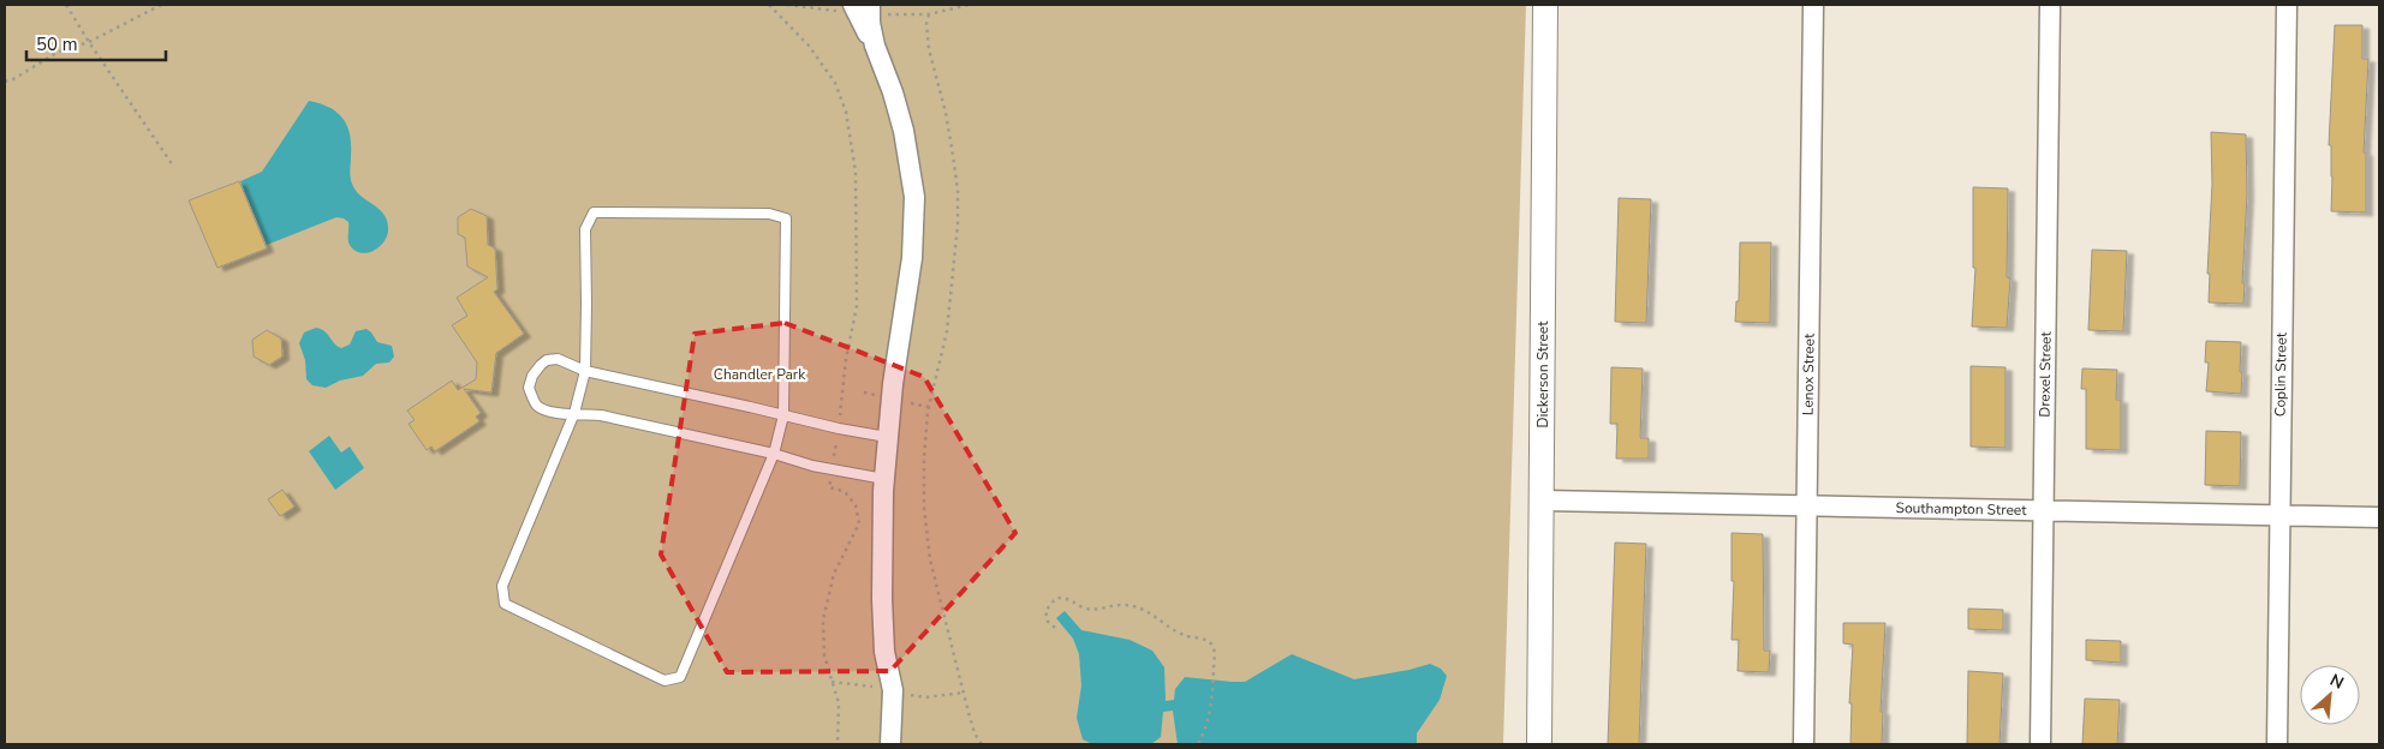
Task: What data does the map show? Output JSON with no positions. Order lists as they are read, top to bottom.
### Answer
{
  "streets": {
    "street": [
      "Dickerson Street",
      "Lenox Street",
      "Drexel Street",
      "Coplin Street",
      "Southampton Street"
    ]
  },
  "crossings": [
    ["Dickerson Street", "Southampton Street"],
    ["Lenox Street", "Southampton Street"],
    ["Drexel Street", "Southampton Street"],
    ["Coplin Street", "Southampton Street"]
  ],
  "parks": ["Chandler Park"],
  "scale_bar": "50 m",
  "north": "top right"
}
